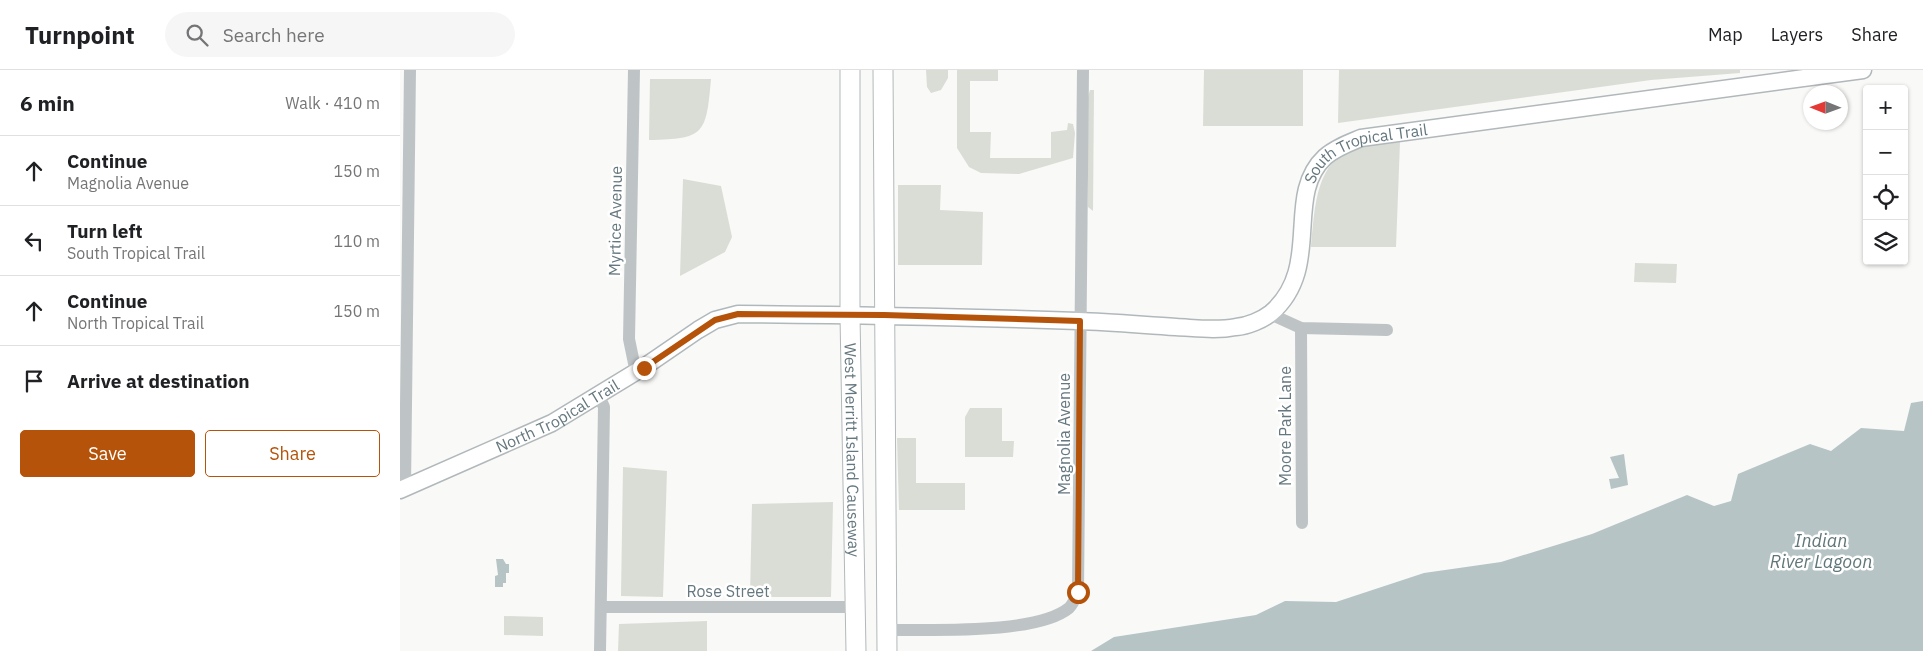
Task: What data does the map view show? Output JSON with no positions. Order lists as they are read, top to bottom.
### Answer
{
  "streets": {
    "main road": ["West Merritt Island Causeway"],
    "street": [
      "South Tropical Trail",
      "Myrtice Avenue",
      "North Tropical Trail",
      "Moore Park Lane",
      "Magnolia Avenue",
      "Rose Street"
    ]
  },
  "crossings": [
    ["South Tropical Trail", "North Tropical Trail"],
    ["South Tropical Trail", "Magnolia Avenue"],
    ["South Tropical Trail", "West Merritt Island Causeway"],
    ["Myrtice Avenue", "North Tropical Trail"],
    ["North Tropical Trail", "West Merritt Island Causeway"],
    ["Magnolia Avenue", "West Merritt Island Causeway"],
    ["West Merritt Island Causeway", "Rose Street"]
  ],
  "water": ["Indian River Lagoon"],
  "north": "left",
  "page": {
    "header": "Turnpoint",
    "search": "Search here",
    "nav": ["Map", "Layers", "Share"],
    "heading": ["6 min", "Walk · 410 m"],
    "map_buttons": ["+", "−"],
    "list": [
      ["Continue", "Magnolia Avenue", "150 m"],
      ["Turn left", "South Tropical Trail", "110 m"],
      ["Continue", "North Tropical Trail", "150 m"],
      "Arrive at destination"
    ],
    "buttons": ["Save", "Share"]
  }
}
